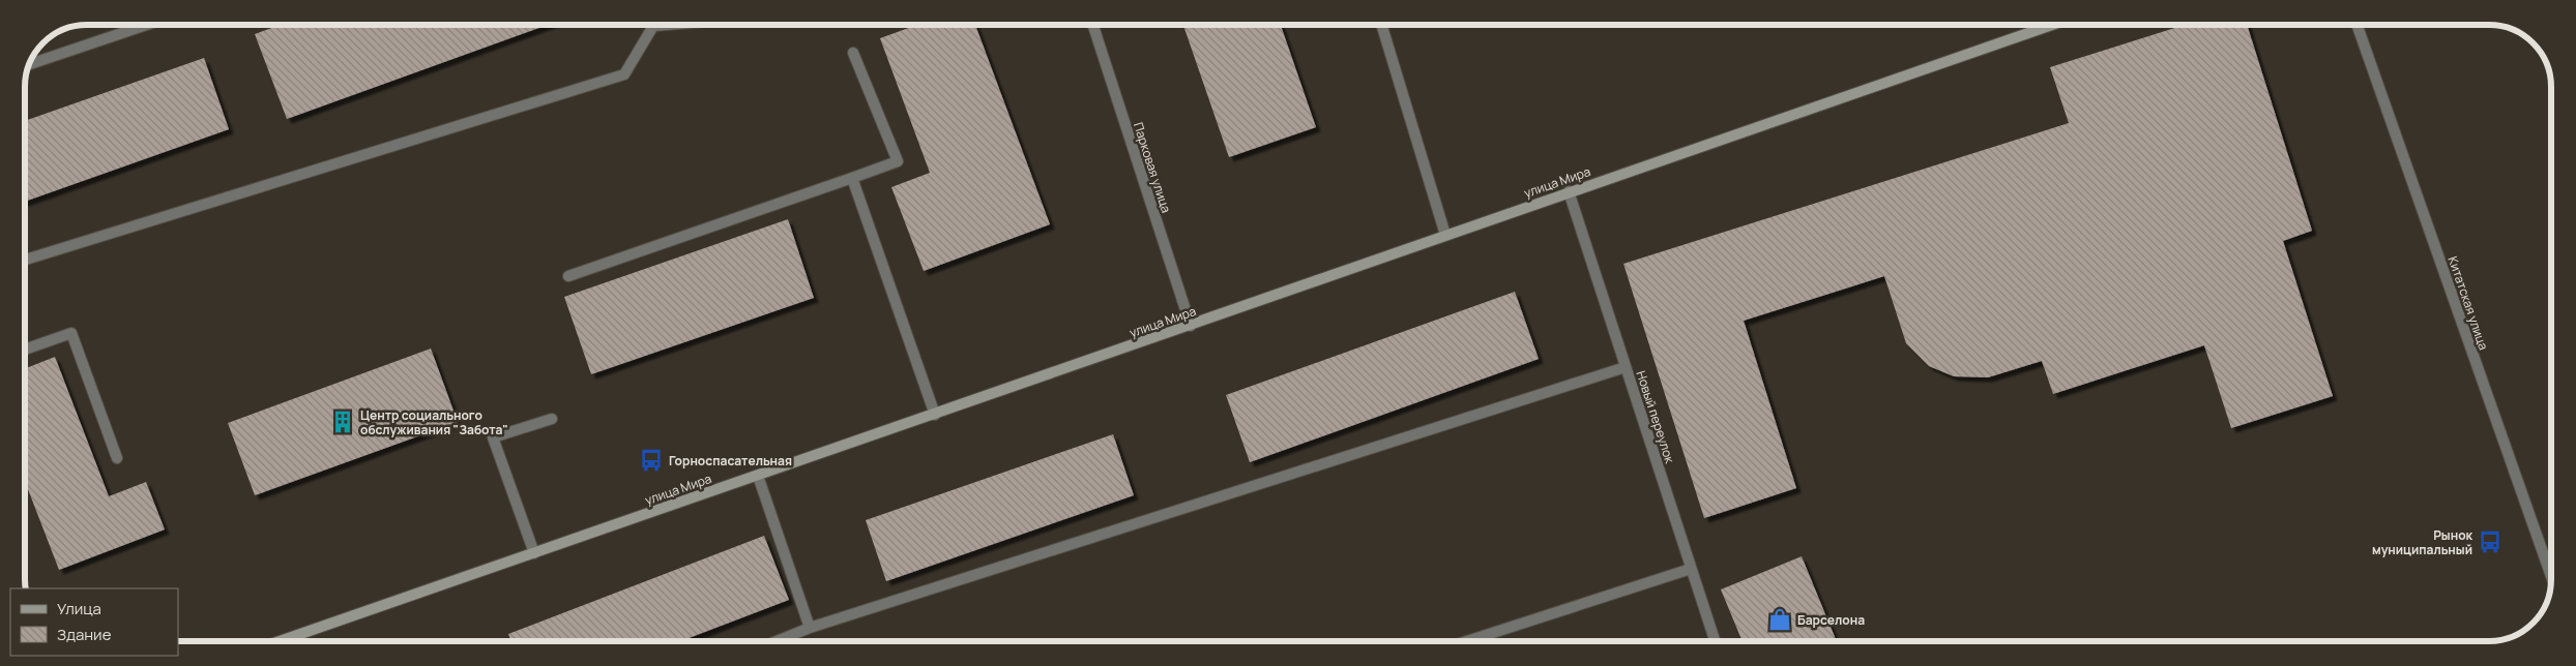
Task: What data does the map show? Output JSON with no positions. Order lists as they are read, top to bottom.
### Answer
{
  "streets": {
    "main road": ["улица Мира"],
    "street": ["Парковая улица", "Китатская улица", "Новый переулок"]
  },
  "crossings": [
    ["Парковая улица", "улица Мира"],
    ["улица Мира", "Новый переулок"]
  ],
  "places": {
    "building": ["Центр социального обслуживания \"Забота\""],
    "bus stop": ["Горноспасательная", "Рынок муниципальный"],
    "shop": ["Барселона"]
  },
  "legend": ["Улица", "Здание"]
}
